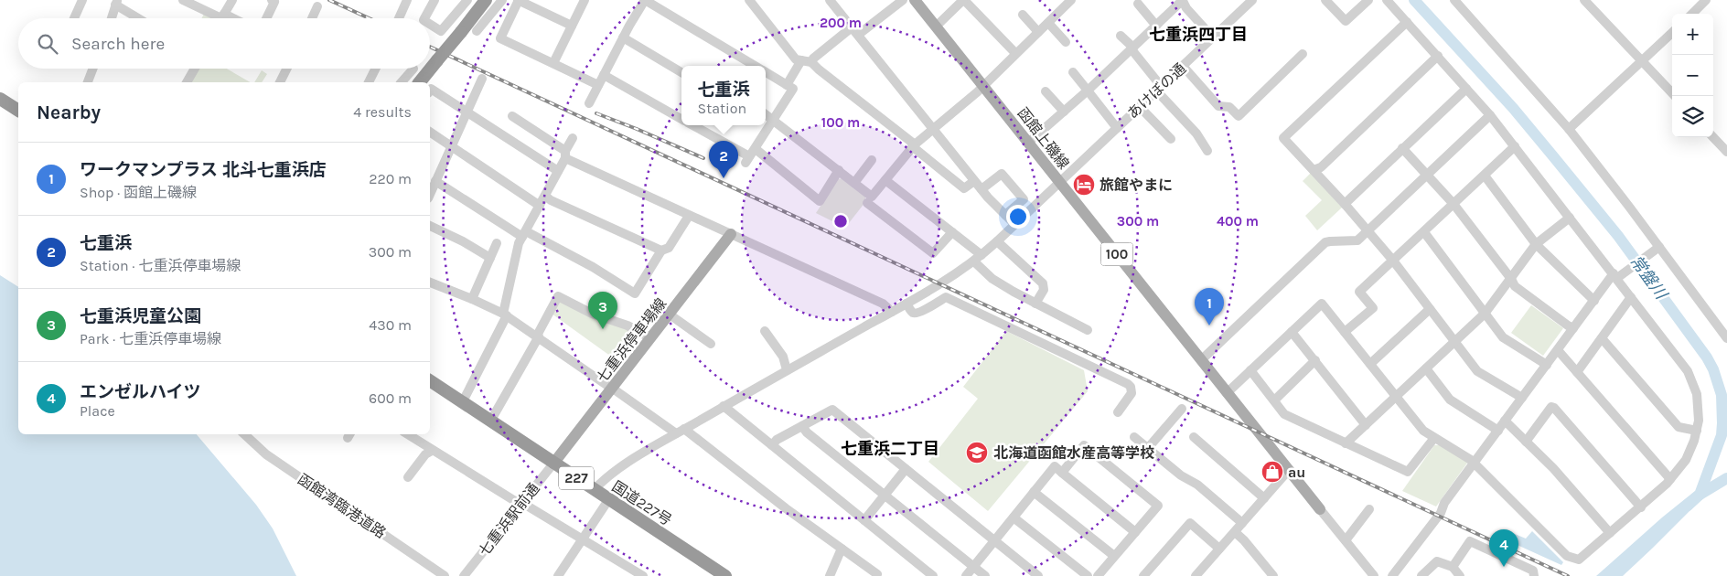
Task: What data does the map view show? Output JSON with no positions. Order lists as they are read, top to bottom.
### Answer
{
  "streets": {
    "highway": ["227", "国道227号"],
    "main road": ["函館上磯線", "100", "七重浜停車場線"],
    "street": ["あけぼの通", "函館湾臨港道路", "七重浜駅前通"]
  },
  "crossings": [
    ["あけぼの通", "函館上磯線"],
    ["あけぼの通", "国道227号"],
    ["七重浜停車場線", "国道227号"],
    ["七重浜停車場線", "七重浜駅前通"],
    ["国道227号", "七重浜駅前通"]
  ],
  "districts": ["七重浜四丁目", "七重浜二丁目"],
  "water": ["常盤川"],
  "places": {
    "hotel": ["旅館やまに"],
    "school or university": ["北海道函館水産高等学校"],
    "shop": ["au"]
  },
  "page": {
    "map_buttons": ["+", "−"],
    "search": "Search here",
    "popup": ["七重浜", "Station"],
    "heading": ["Nearby", "4 results"],
    "pins": [
      "2",
      "1",
      "3",
      "4"
    ],
    "list": [
      {
        "mark": "1",
        "name": "ワークマンプラス 北斗七重浜店",
        "note": "Shop · 函館上磯線",
        "value": "220 m"
      },
      {
        "mark": "2",
        "name": "七重浜",
        "note": "Station · 七重浜停車場線",
        "value": "300 m"
      },
      {
        "mark": "3",
        "name": "七重浜児童公園",
        "note": "Park · 七重浜停車場線",
        "value": "430 m"
      },
      {
        "mark": "4",
        "name": "エンゼルハイツ",
        "note": "Place",
        "value": "600 m"
      }
    ]
  },
  "rings": [
    "200 m",
    "100 m",
    "300 m",
    "400 m"
  ]
}
